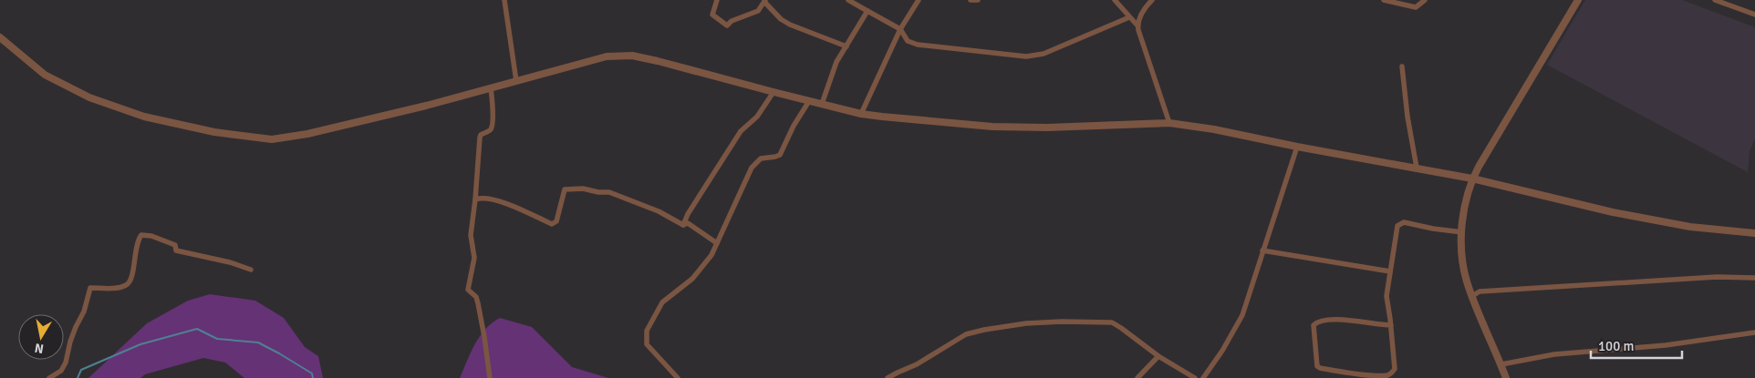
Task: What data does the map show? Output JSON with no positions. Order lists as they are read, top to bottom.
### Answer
{
  "scale_bar": "100 m",
  "north": "bottom"
}
